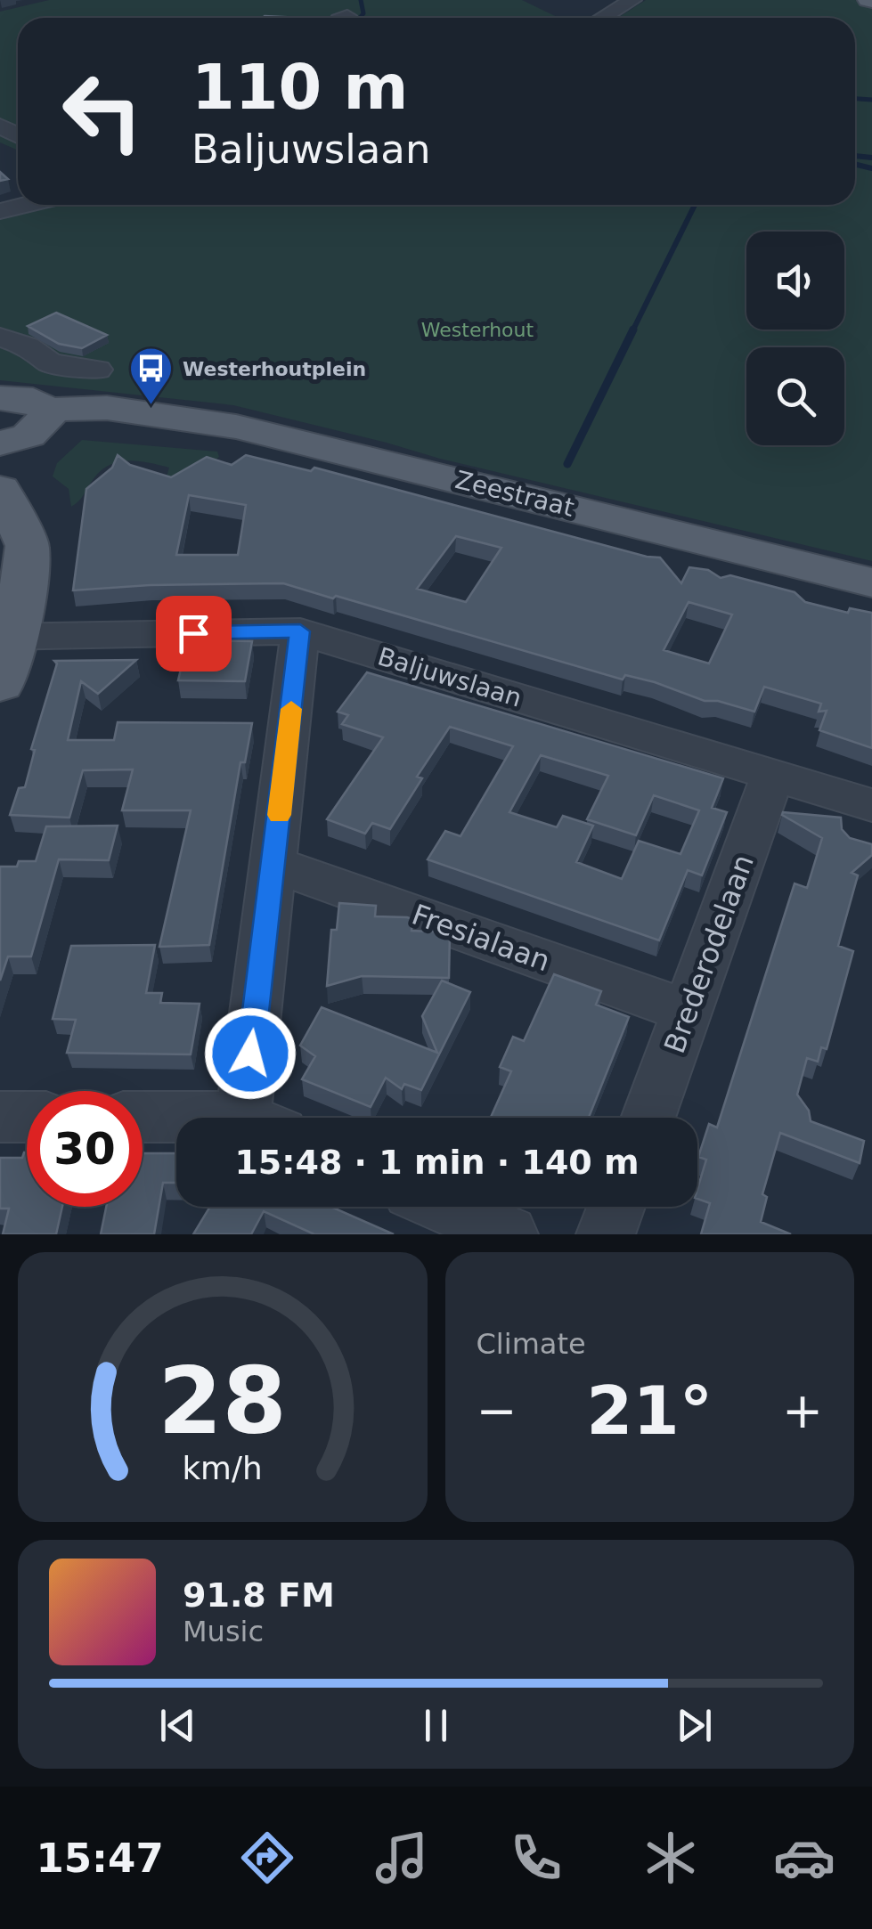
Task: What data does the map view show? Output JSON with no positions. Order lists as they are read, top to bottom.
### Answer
{
  "streets": {
    "main road": ["Zeestraat"],
    "street": ["Baljuwslaan", "Fresialaan", "Brederodelaan"]
  },
  "crossings": [
    ["Baljuwslaan", "Brederodelaan"],
    ["Fresialaan", "Brederodelaan"]
  ],
  "parks": ["Westerhout"],
  "places": {
    "bus stop": ["Westerhoutplein"]
  },
  "page": {
    "turn": ["110 m", "Baljuwslaan"],
    "limit": "30",
    "trip": "15:48 · 1 min · 140 m",
    "tile": "Climate",
    "heat": ["−", "21°", "+"],
    "song": ["91.8 FM", "Music"],
    "tabs": "15:47",
    "gauge": ["28", "km/h"]
  }
}
